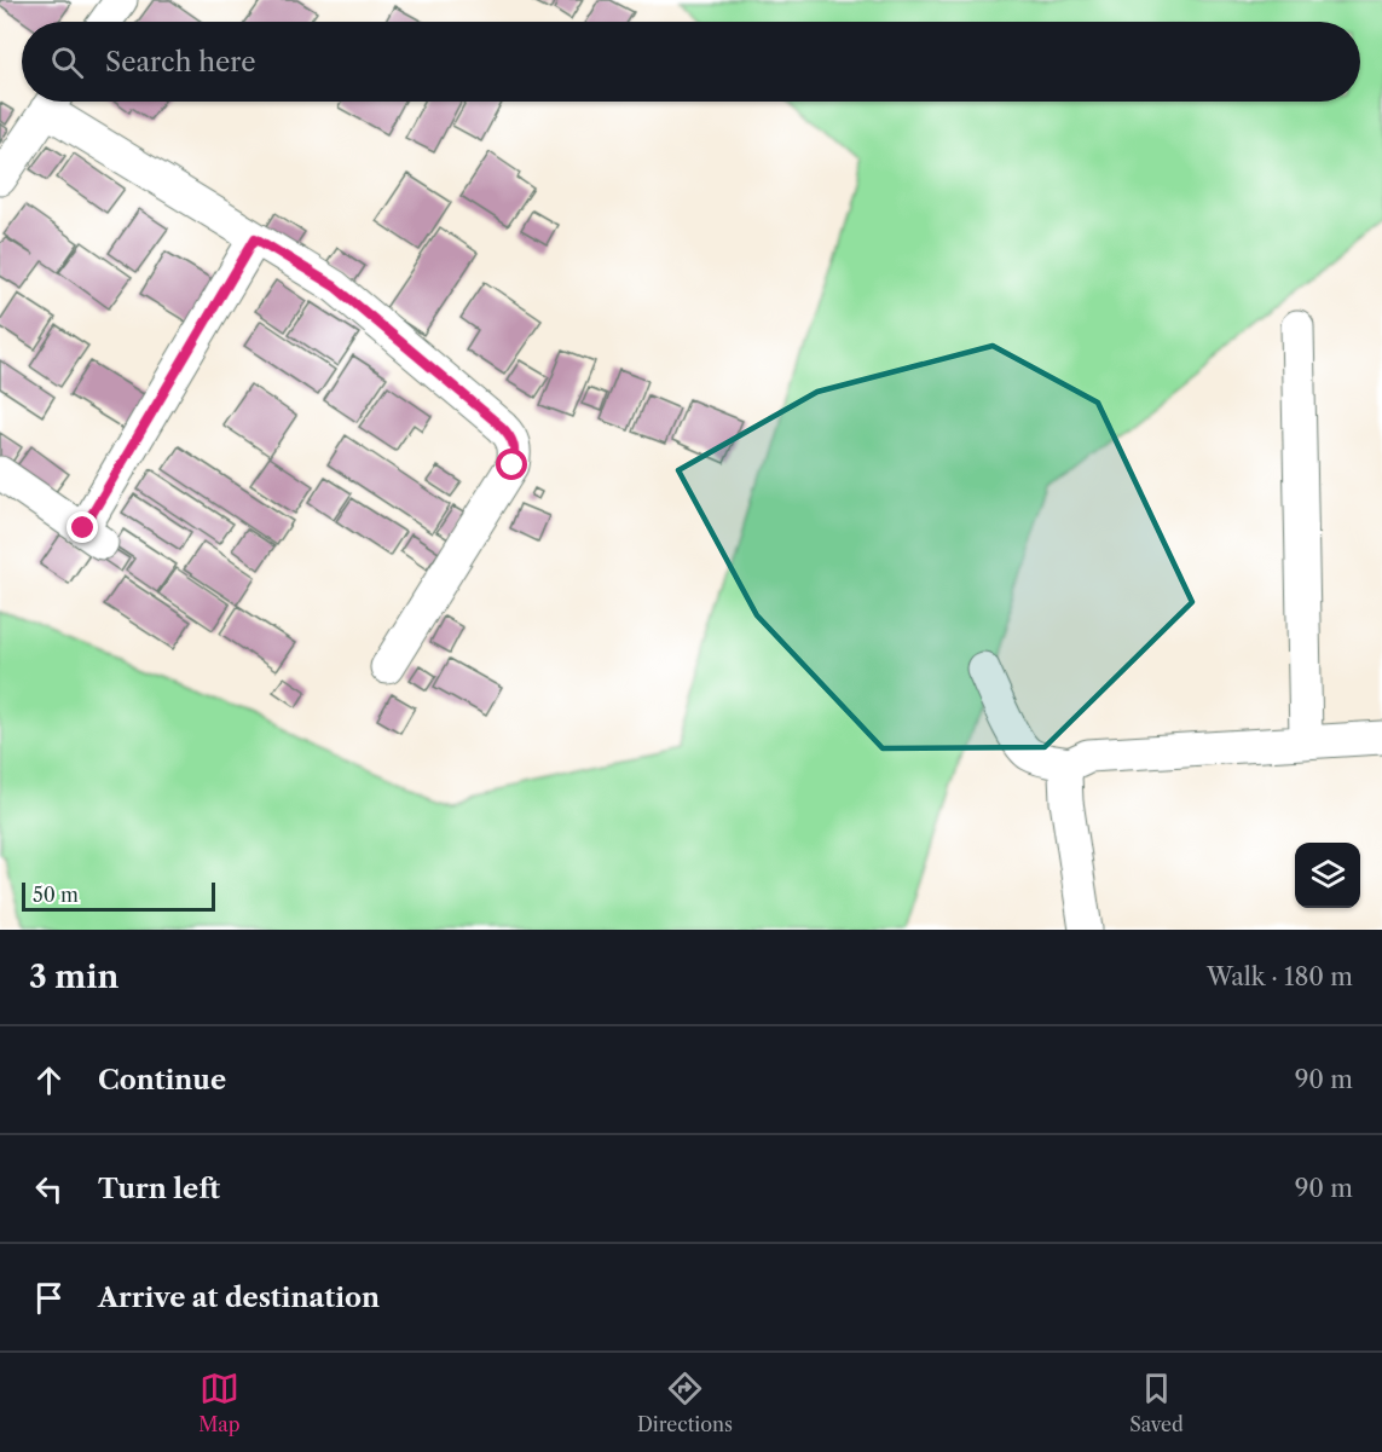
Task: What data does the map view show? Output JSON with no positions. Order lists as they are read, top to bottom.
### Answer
{
  "scale_bar": "50 m",
  "page": {
    "search": "Search here",
    "scale": "50 m",
    "heading": ["3 min", "Walk · 180 m"],
    "list": [
      ["Continue", "90 m"],
      ["Turn left", "90 m"],
      "Arrive at destination"
    ],
    "nav": ["Map", "Directions", "Saved"]
  }
}
